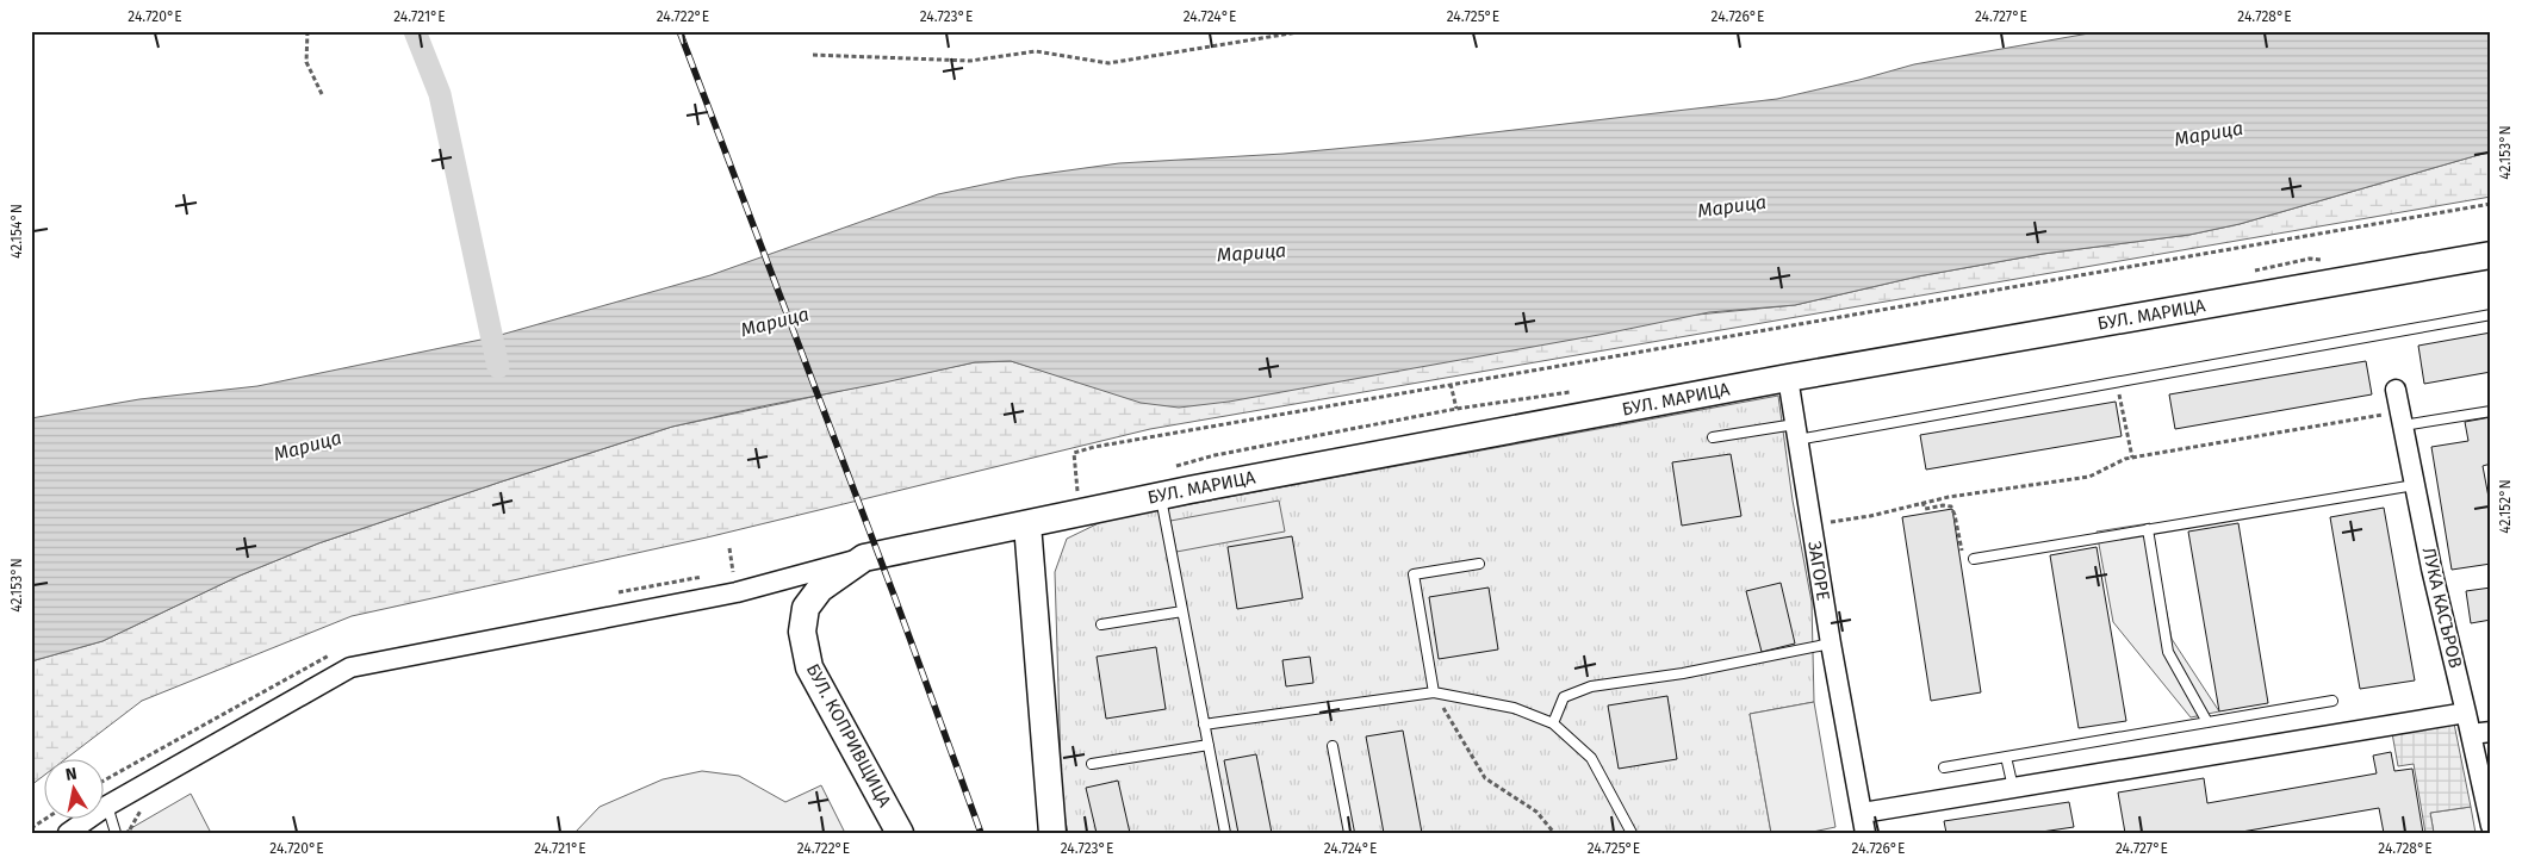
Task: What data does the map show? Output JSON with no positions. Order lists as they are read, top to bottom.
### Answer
{
  "streets": {
    "street": [
      "БУЛ. МАРИЦА",
      "ЗАГОРЕ",
      "ЛУКА КАСЪРОВ",
      "БУЛ. КОПРИВЩИЦА"
    ]
  },
  "crossings": [
    ["БУЛ. МАРИЦА", "ЗАГОРЕ"],
    ["БУЛ. МАРИЦА", "БУЛ. КОПРИВЩИЦА"]
  ],
  "water": ["Марица"],
  "north": "top",
  "coordinates": [
    "24.720°E",
    "24.721°E",
    "24.722°E",
    "24.723°E",
    "24.724°E",
    "24.725°E",
    "24.726°E",
    "24.727°E",
    "24.728°E",
    "42.153°N",
    "42.154°N",
    "42.152°N"
  ]
}
